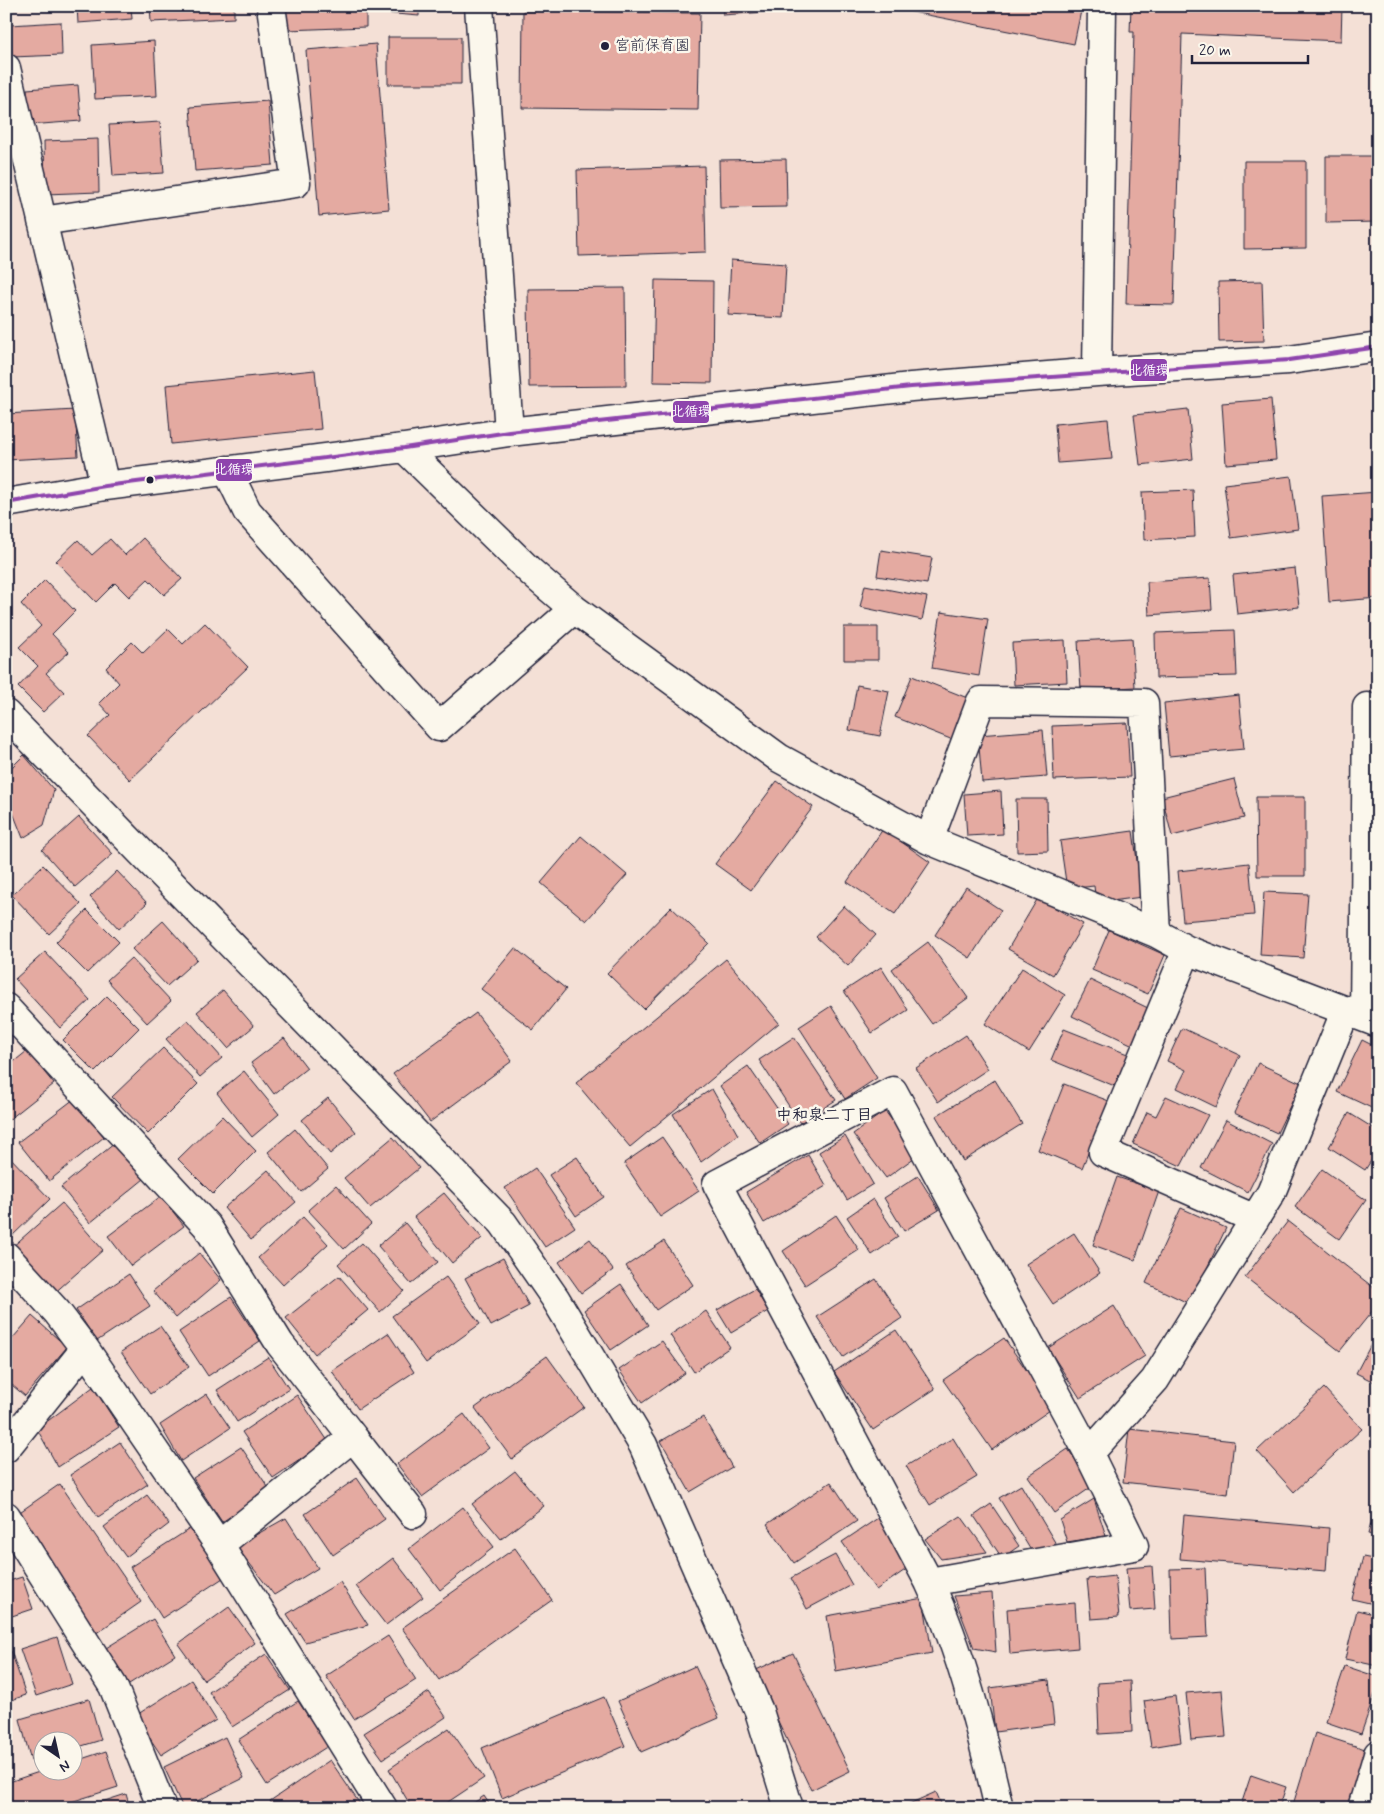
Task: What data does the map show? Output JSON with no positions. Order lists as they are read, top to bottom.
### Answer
{
  "districts": ["中和泉二丁目"],
  "places": ["宮前保育園"],
  "lines": ["transit line 北循環"],
  "scale_bar": "20 m",
  "north": "bottom right"
}
